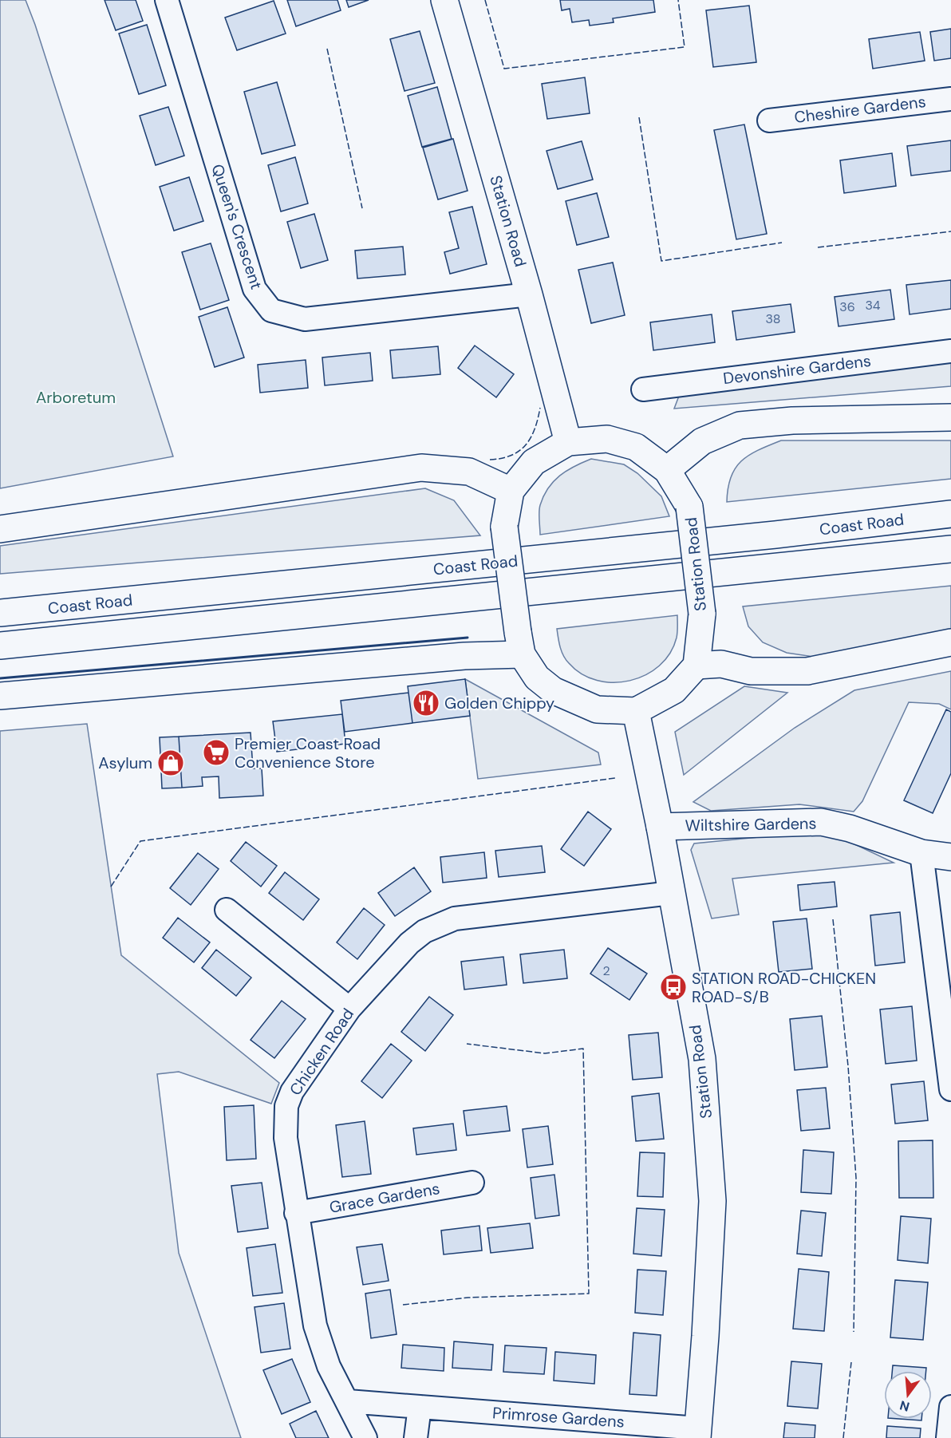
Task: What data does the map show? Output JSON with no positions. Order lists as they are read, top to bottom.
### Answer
{
  "streets": {
    "main road": ["Station Road", "Coast Road", "Wiltshire Gardens"],
    "street": [
      "Cheshire Gardens",
      "Queen's Crescent",
      "Devonshire Gardens",
      "Chicken Road",
      "Grace Gardens",
      "Primrose Gardens"
    ]
  },
  "crossings": [
    ["Station Road", "Queen's Crescent"],
    ["Station Road", "Wiltshire Gardens"],
    ["Station Road", "Chicken Road"],
    ["Station Road", "Primrose Gardens"],
    ["Chicken Road", "Grace Gardens"],
    ["Chicken Road", "Primrose Gardens"]
  ],
  "parks": ["Arboretum"],
  "places": {
    "restaurant": ["Golden Chippy"],
    "supermarket": ["Premier Coast Road Convenience Store"],
    "shop": ["Asylum"],
    "bus stop": ["STATION ROAD-CHICKEN ROAD-S/B"]
  },
  "house_numbers": [
    "34",
    "36",
    "38",
    "2"
  ],
  "north": "bottom"
}
